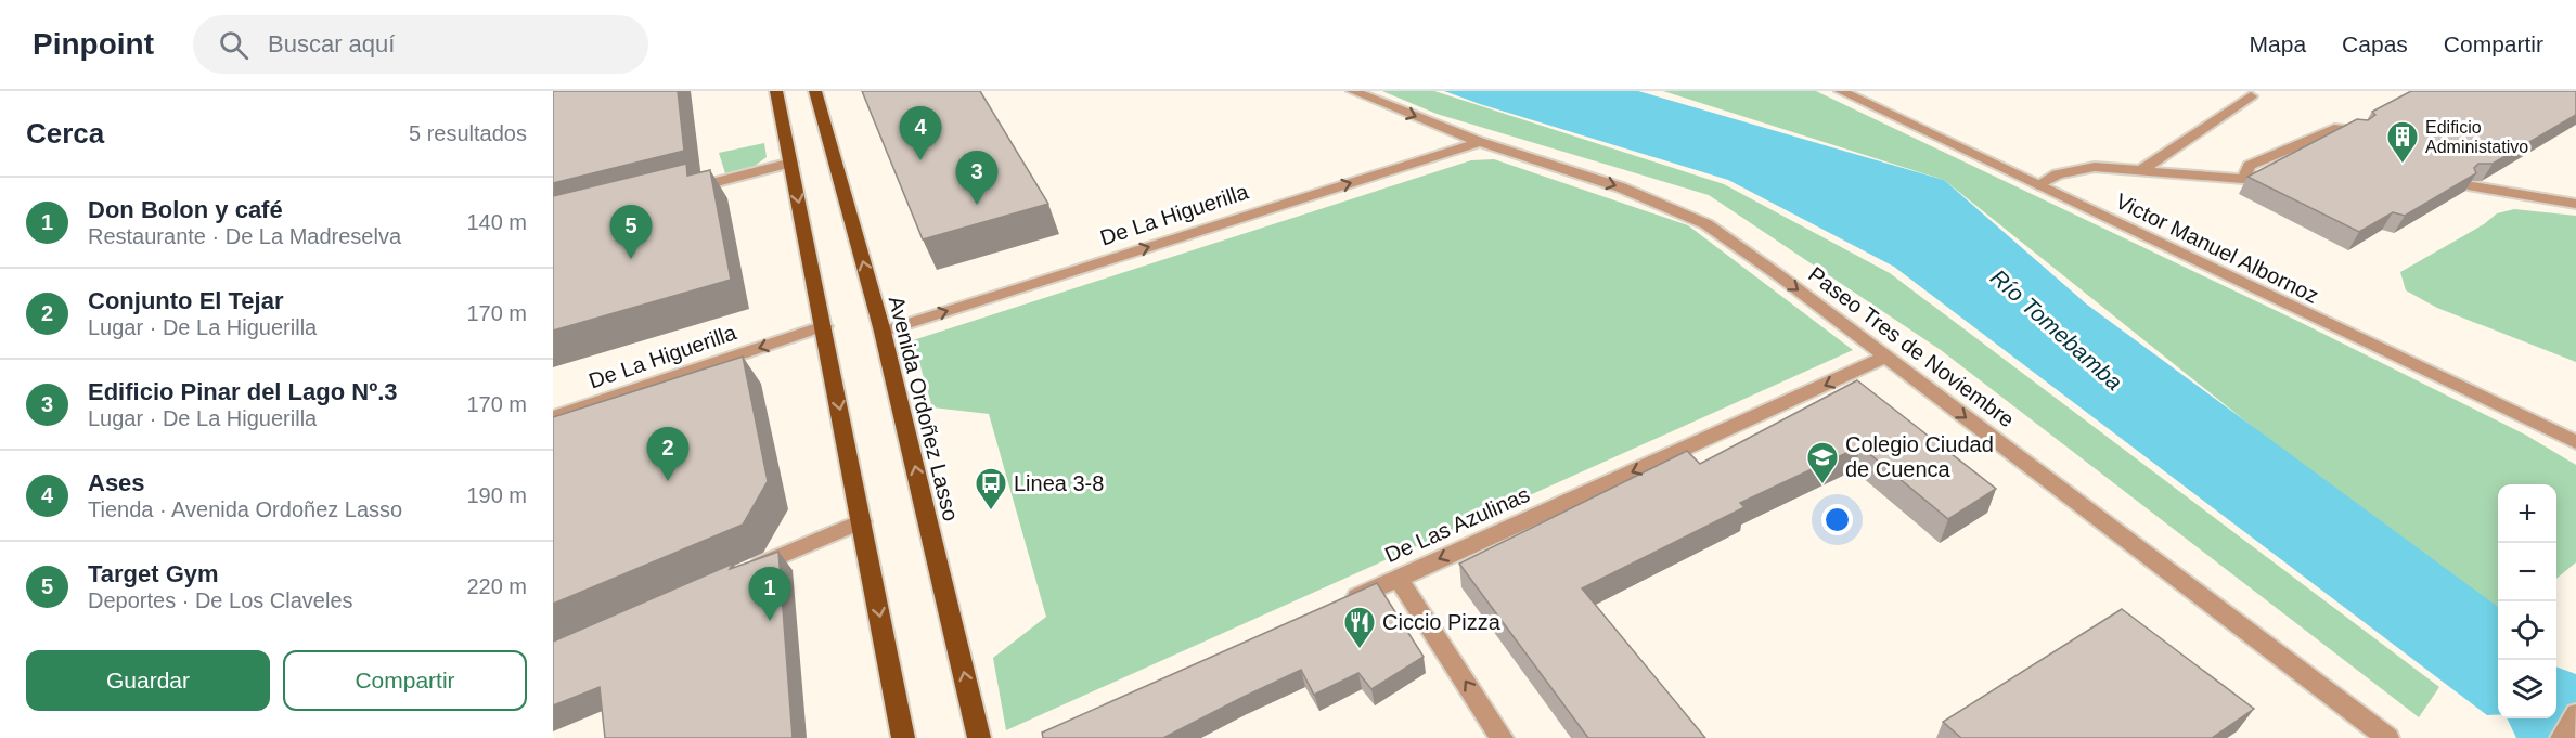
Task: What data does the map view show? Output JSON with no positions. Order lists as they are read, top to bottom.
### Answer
{
  "streets": {
    "main road": ["Avenida Ordoñez Lasso"],
    "street": [
      "De La Higuerilla",
      "Victor Manuel Albornoz",
      "Paseo Tres de Noviembre",
      "De Las Azulinas"
    ]
  },
  "crossings": [
    ["De La Higuerilla", "Paseo Tres de Noviembre"],
    ["De La Higuerilla", "Avenida Ordoñez Lasso"],
    ["Paseo Tres de Noviembre", "De Las Azulinas"]
  ],
  "one_way": ["Paseo Tres de Noviembre", "De Las Azulinas"],
  "water": ["Río Tomebamba"],
  "places": {
    "building": ["Edificio Administativo"],
    "school or university": ["Colegio Ciudad de Cuenca"],
    "bus stop": ["Linea 3-8"],
    "restaurant": ["Ciccio Pizza"]
  },
  "page": {
    "header": "Pinpoint",
    "search": "Buscar aquí",
    "nav": ["Mapa", "Capas", "Compartir"],
    "heading": ["Cerca", "5 resultados"],
    "pins": [
      "4",
      "3",
      "5",
      "2",
      "1"
    ],
    "list": [
      {
        "mark": "1",
        "name": "Don Bolon y café",
        "note": "Restaurante · De La Madreselva",
        "value": "140 m"
      },
      {
        "mark": "2",
        "name": "Conjunto El Tejar",
        "note": "Lugar · De La Higuerilla",
        "value": "170 m"
      },
      {
        "mark": "3",
        "name": "Edificio Pinar del Lago Nº.3",
        "note": "Lugar · De La Higuerilla",
        "value": "170 m"
      },
      {
        "mark": "4",
        "name": "Ases",
        "note": "Tienda · Avenida Ordoñez Lasso",
        "value": "190 m"
      },
      {
        "mark": "5",
        "name": "Target Gym",
        "note": "Deportes · De Los Claveles",
        "value": "220 m"
      }
    ],
    "map_buttons": ["+", "−"],
    "buttons": ["Guardar", "Compartir"]
  }
}
